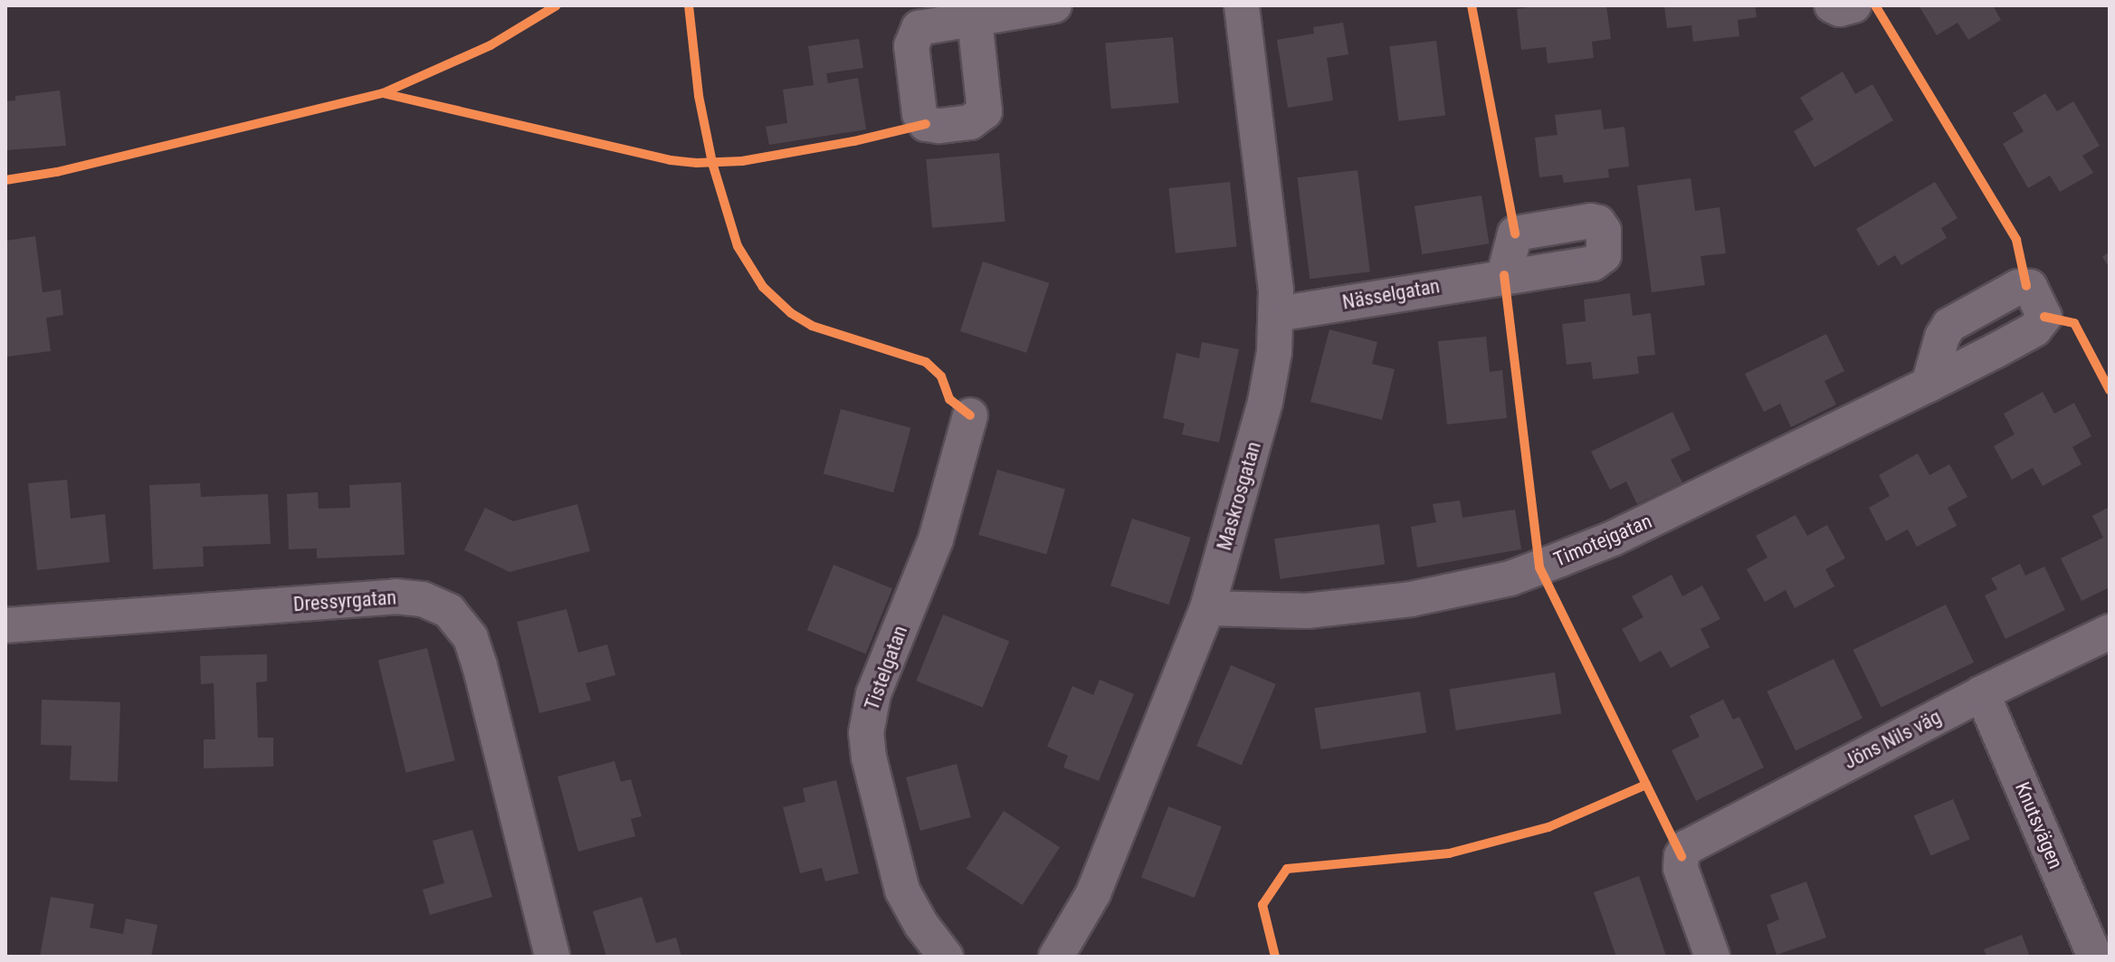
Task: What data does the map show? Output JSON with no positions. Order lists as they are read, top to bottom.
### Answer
{
  "streets": {
    "street": [
      "Nässelgatan",
      "Maskrosgatan",
      "Timotejgatan",
      "Dressyrgatan",
      "Tistelgatan",
      "Jöns Nils väg",
      "Knutsvägen"
    ]
  },
  "crossings": [
    ["Nässelgatan", "Maskrosgatan"],
    ["Maskrosgatan", "Timotejgatan"],
    ["Jöns Nils väg", "Knutsvägen"]
  ]
}
